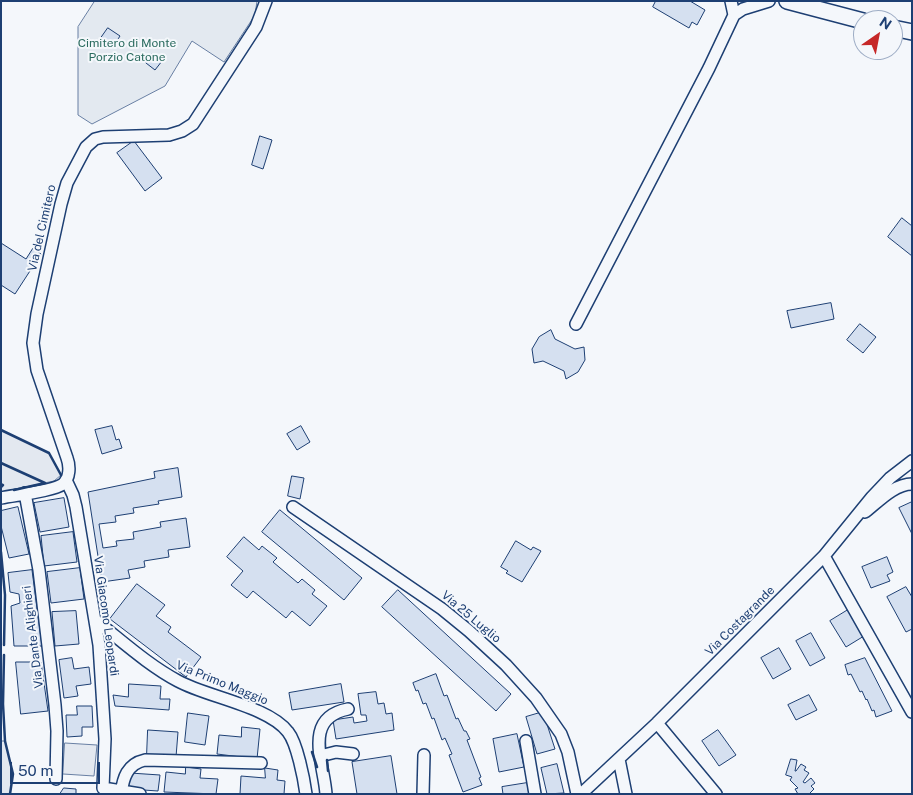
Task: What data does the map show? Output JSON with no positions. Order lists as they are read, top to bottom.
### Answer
{
  "streets": {
    "street": [
      "Via del Cimitero",
      "Via Giacomo Leopardi",
      "Via 25 Luglio",
      "Via Costagrande",
      "Via Dante Alighieri",
      "Via Primo Maggio"
    ]
  },
  "crossings": [
    ["Via del Cimitero", "Via Giacomo Leopardi"],
    ["Via Giacomo Leopardi", "Via Primo Maggio"],
    ["Via 25 Luglio", "Via Costagrande"]
  ],
  "parks": ["Cimitero di Monte Porzio Catone"],
  "scale_bar": "50 m",
  "north": "top right"
}
